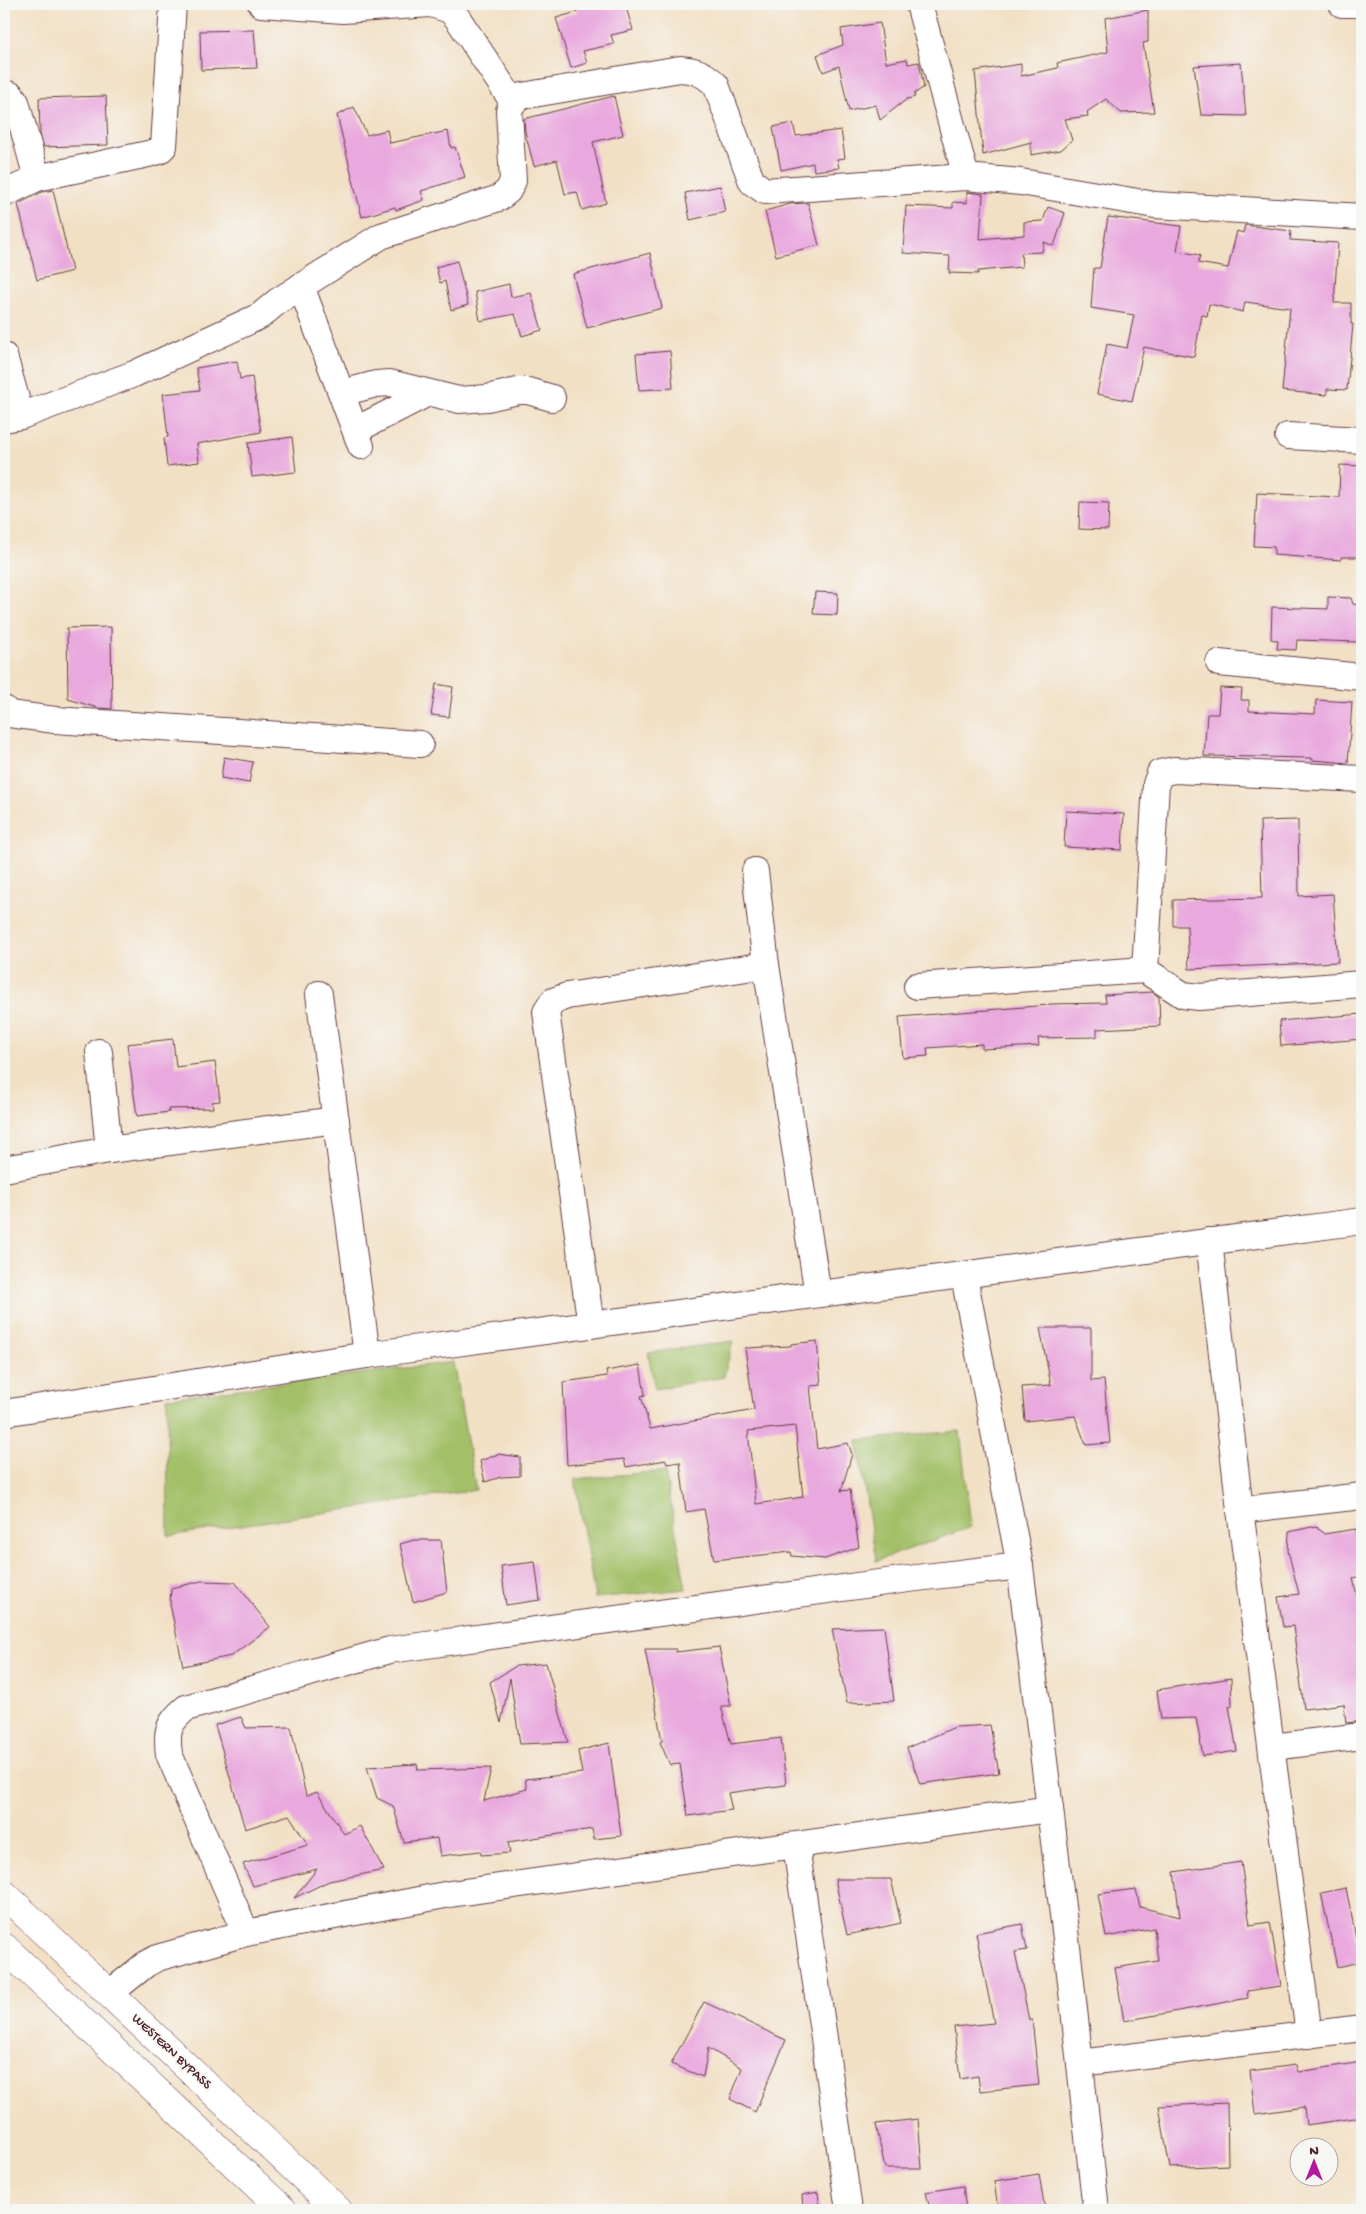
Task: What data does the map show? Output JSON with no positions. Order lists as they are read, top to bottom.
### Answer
{
  "streets": {
    "main road": ["WESTERN BYPASS"]
  },
  "north": "top"
}
